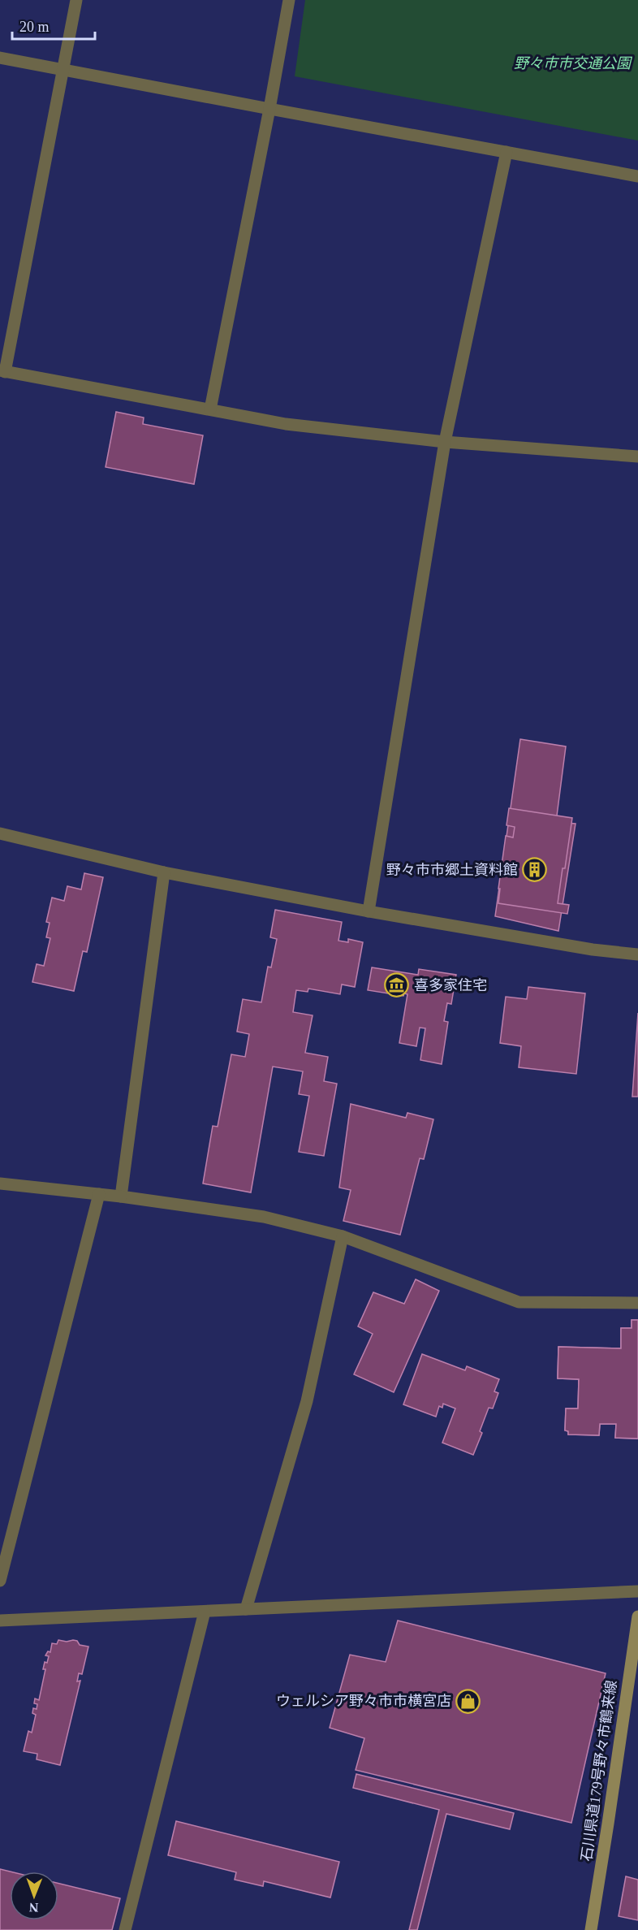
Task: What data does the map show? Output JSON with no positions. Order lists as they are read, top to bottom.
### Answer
{
  "streets": {
    "main road": ["石川県道179号野々市鶴来線"]
  },
  "parks": ["野々市市交通公園"],
  "places": {
    "building": ["野々市市郷土資料館"],
    "museum": ["喜多家住宅"],
    "shop": ["ウェルシア野々市市横宮店"]
  },
  "scale_bar": "20 m",
  "north": "bottom"
}
